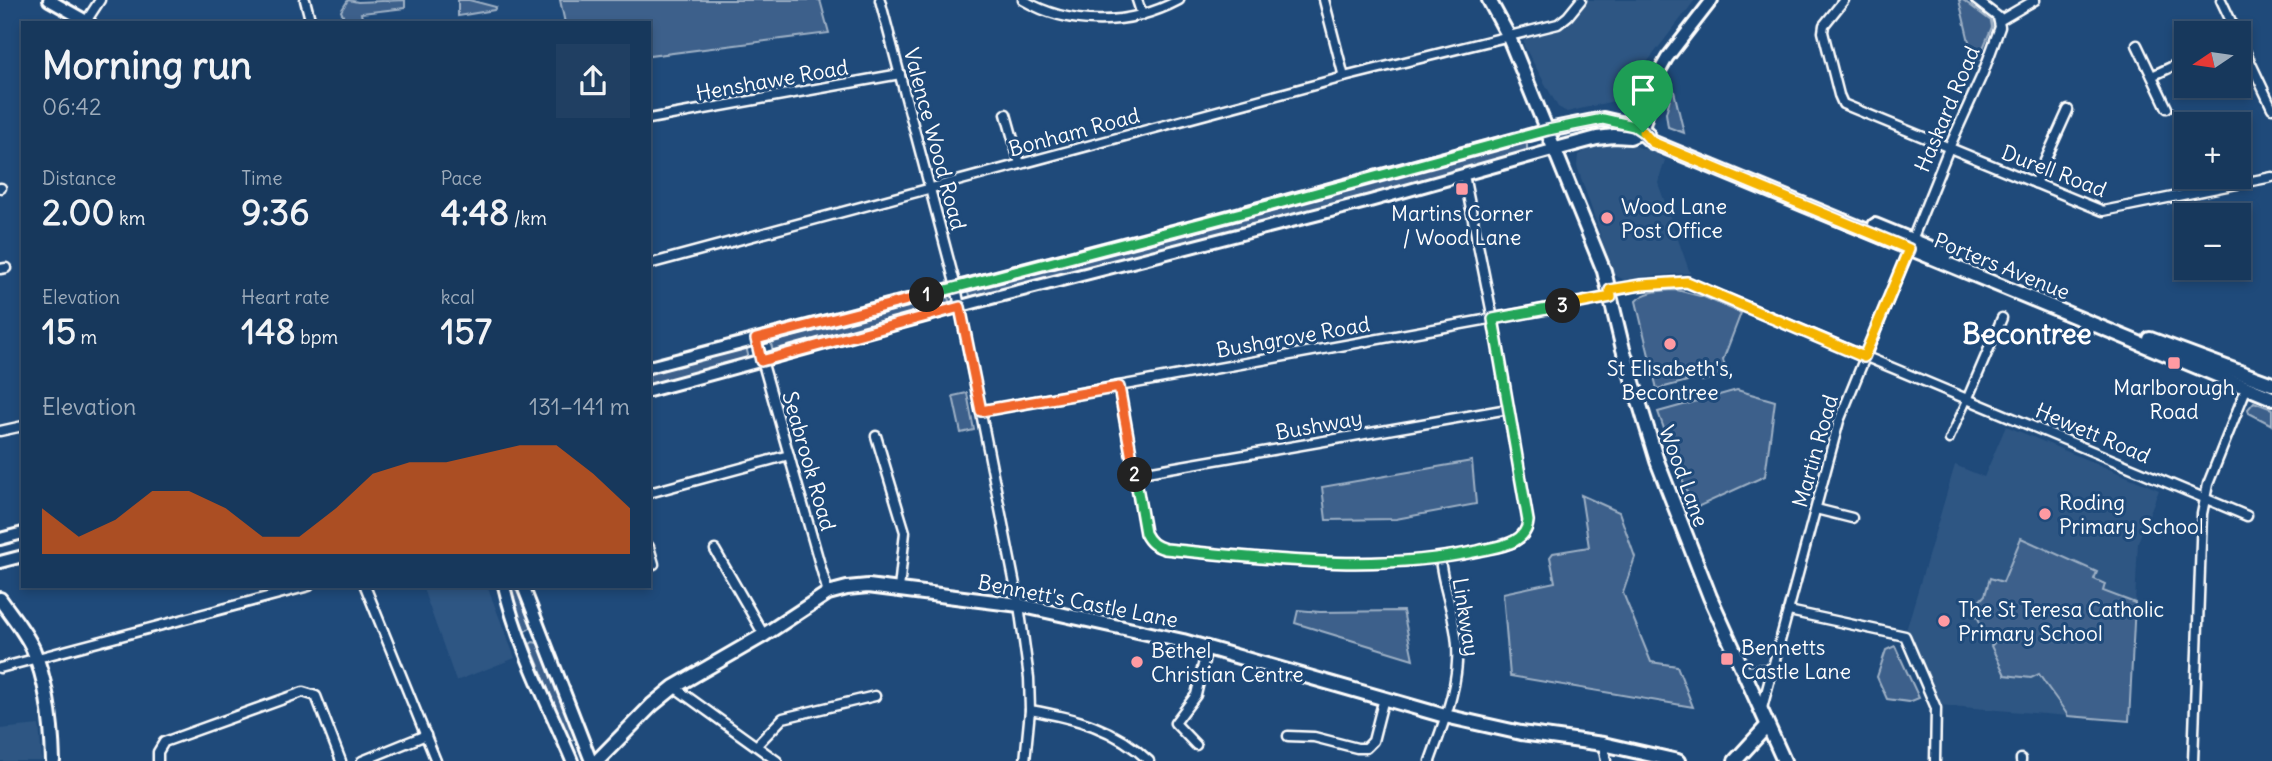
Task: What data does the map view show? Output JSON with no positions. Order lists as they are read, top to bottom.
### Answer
{
  "streets": {
    "main road": ["Porters Avenue", "Wood Lane", "Bennett's Castle Lane"],
    "street": [
      "Henshawe Road",
      "Haskard Road",
      "Bonham Road",
      "Valence Wood Road",
      "Durell Road",
      "Bushgrove Road",
      "Bushway",
      "Hewett Road",
      "Martin Road",
      "Seabrook Road",
      "Linkway"
    ]
  },
  "crossings": [
    ["Henshawe Road", "Valence Wood Road"],
    ["Haskard Road", "Durell Road"],
    ["Haskard Road", "Porters Avenue"],
    ["Haskard Road", "Martin Road"],
    ["Bonham Road", "Valence Wood Road"],
    ["Bonham Road", "Wood Lane"],
    ["Valence Wood Road", "Bushgrove Road"],
    ["Valence Wood Road", "Bennett's Castle Lane"],
    ["Porters Avenue", "Martin Road"],
    ["Porters Avenue", "Wood Lane"],
    ["Bushgrove Road", "Hewett Road"],
    ["Bushgrove Road", "Wood Lane"],
    ["Hewett Road", "Martin Road"],
    ["Hewett Road", "Wood Lane"],
    ["Martin Road", "Wood Lane"],
    ["Seabrook Road", "Bennett's Castle Lane"],
    ["Bennett's Castle Lane", "Linkway"]
  ],
  "districts": ["Becontree"],
  "places": {
    "transit": ["Martins Corner / Wood Lane", "Marlborough Road", "Bennetts Castle Lane"],
    "other": [
      "Wood Lane Post Office",
      "St Elisabeth's, Becontree",
      "Roding Primary School",
      "The St Teresa Catholic Primary School",
      "Bethel Christian Centre"
    ]
  },
  "north": "left",
  "page": {
    "map_buttons": ["+", "−"],
    "heading": ["Morning run", "06:42"],
    "stats": [
      ["Distance", "2.00 km"],
      ["Time", "9:36"],
      ["Pace", "4:48 /km"],
      ["Elevation", "15 m"],
      ["Heart rate", "148 bpm"],
      ["kcal", "157"]
    ],
    "pins": ["1", "3", "2"],
    "chart": ["Elevation", "131–141 m"]
  }
}
